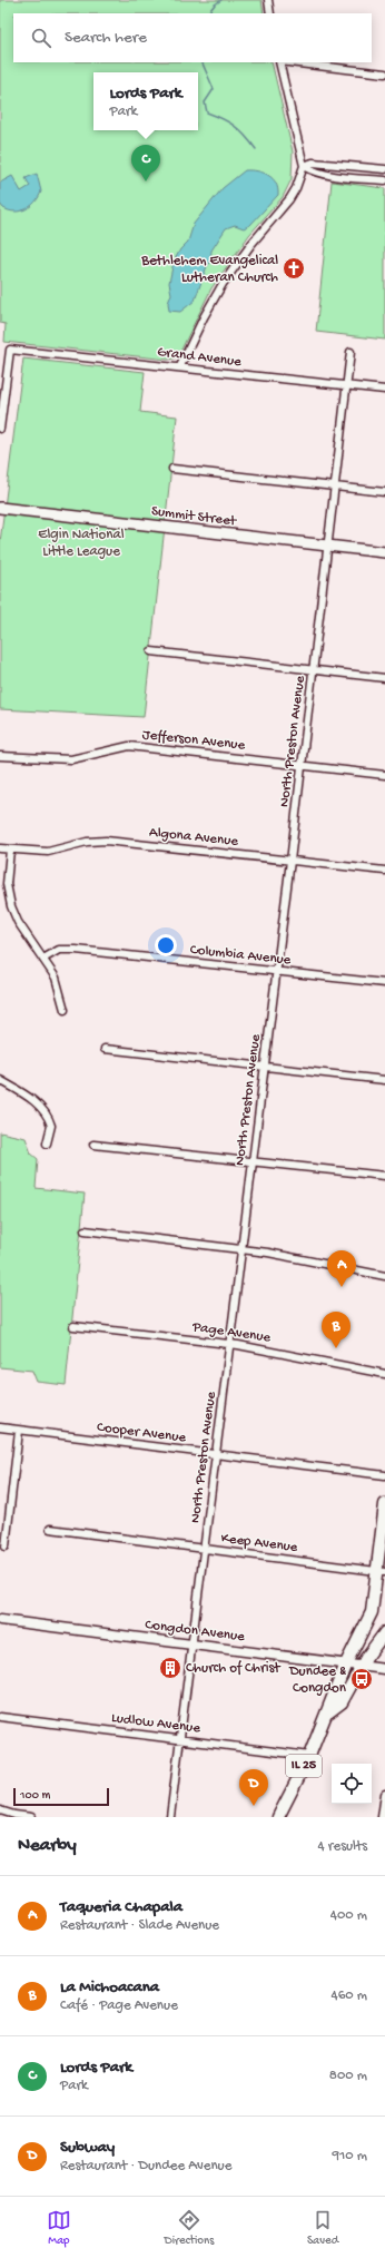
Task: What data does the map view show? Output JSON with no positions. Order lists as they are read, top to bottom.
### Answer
{
  "streets": {
    "main road": ["Summit Street", "IL 25"],
    "street": [
      "Grand Avenue",
      "Jefferson Avenue",
      "North Preston Avenue",
      "Algona Avenue",
      "Columbia Avenue",
      "Page Avenue",
      "Cooper Avenue",
      "Keep Avenue",
      "Congdon Avenue",
      "Ludlow Avenue"
    ]
  },
  "crossings": [
    ["Grand Avenue", "North Preston Avenue"],
    ["Summit Street", "North Preston Avenue"],
    ["Jefferson Avenue", "North Preston Avenue"],
    ["North Preston Avenue", "Algona Avenue"],
    ["North Preston Avenue", "Columbia Avenue"],
    ["North Preston Avenue", "Page Avenue"],
    ["North Preston Avenue", "Cooper Avenue"],
    ["North Preston Avenue", "Keep Avenue"],
    ["North Preston Avenue", "Congdon Avenue"],
    ["North Preston Avenue", "Ludlow Avenue"],
    ["Keep Avenue", "IL 25"],
    ["Congdon Avenue", "IL 25"],
    ["Ludlow Avenue", "IL 25"]
  ],
  "parks": ["Elgin National Little League"],
  "places": {
    "church": ["Bethlehem Evangelical Lutheran Church"],
    "building": ["Church of Christ"],
    "bus stop": ["Dundee & Congdon"]
  },
  "scale_bar": "100 m",
  "page": {
    "search": "Search here",
    "popup": ["Lords Park", "Park"],
    "pins": [
      "C",
      "A",
      "B",
      "D"
    ],
    "scale": "100 m",
    "heading": ["Nearby", "4 results"],
    "list": [
      {
        "mark": "A",
        "name": "Taqueria Chapala",
        "note": "Restaurant · Slade Avenue",
        "value": "400 m"
      },
      {
        "mark": "B",
        "name": "La Michoacana",
        "note": "Café · Page Avenue",
        "value": "460 m"
      },
      {
        "mark": "C",
        "name": "Lords Park",
        "note": "Park",
        "value": "800 m"
      },
      {
        "mark": "D",
        "name": "Subway",
        "note": "Restaurant · Dundee Avenue",
        "value": "910 m"
      }
    ],
    "nav": ["Map", "Directions", "Saved"]
  }
}
